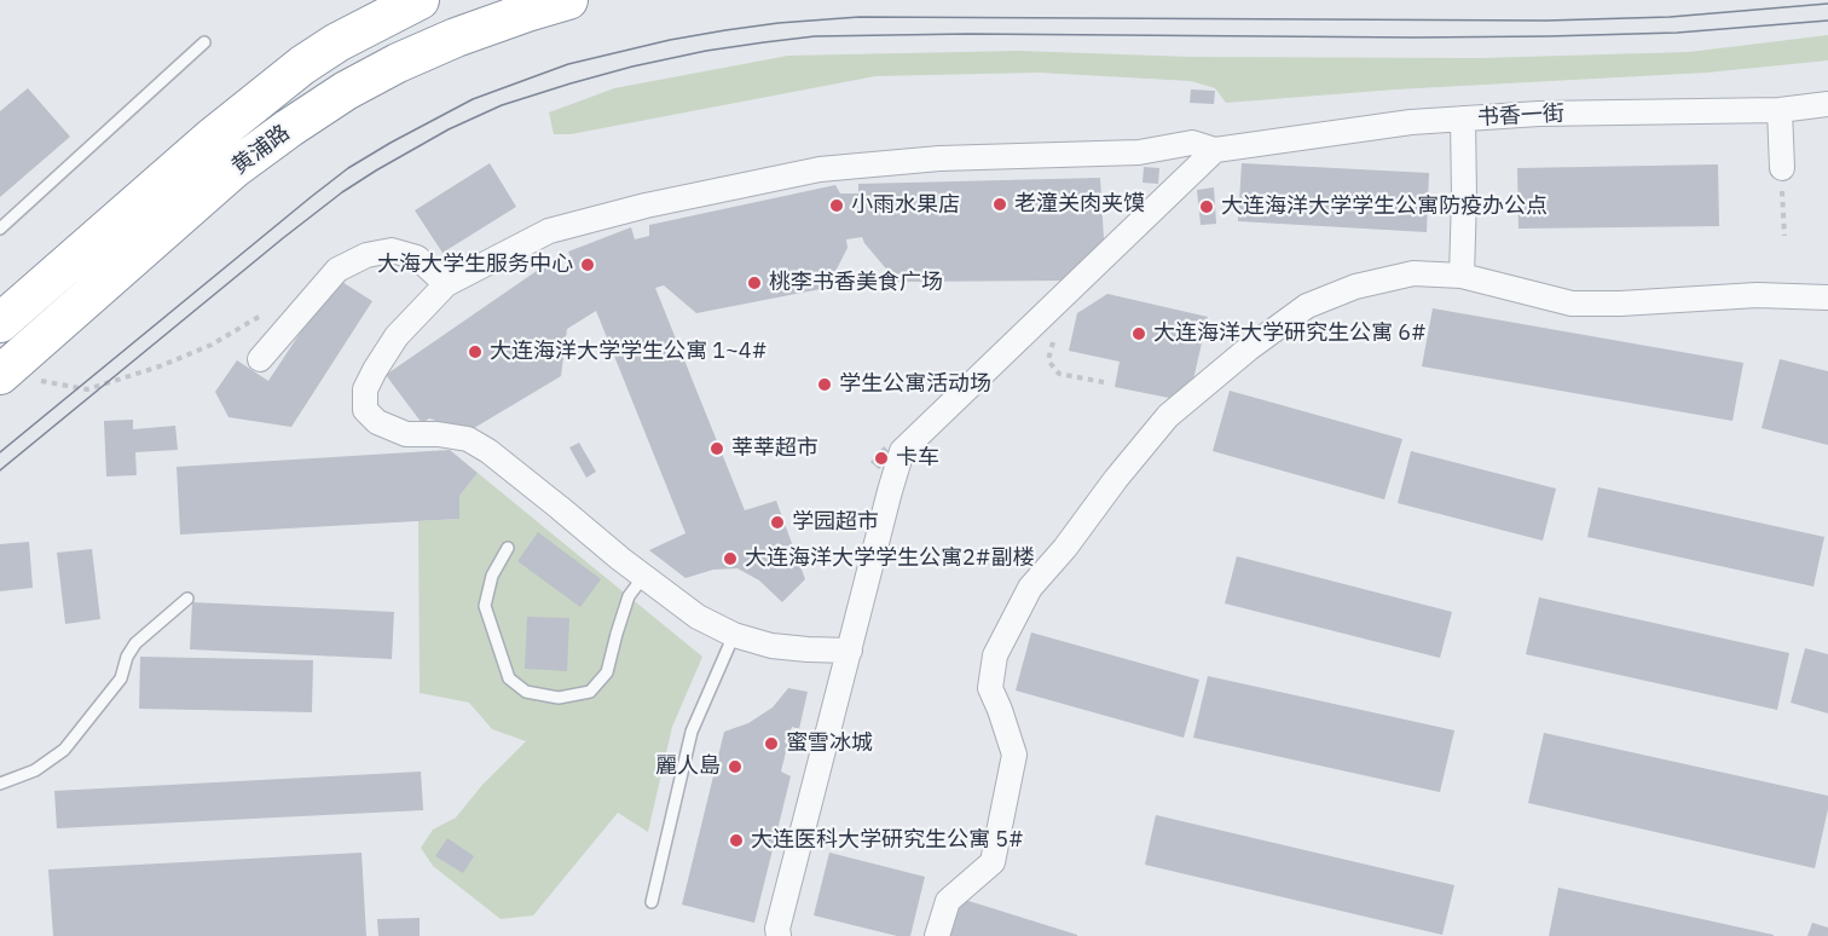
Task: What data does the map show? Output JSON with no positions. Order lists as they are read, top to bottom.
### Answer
{
  "streets": {
    "highway": ["黄浦路"],
    "street": ["书香一街"]
  },
  "places": [
    "老潼关肉夹馍",
    "小雨水果店",
    "大连海洋大学学生公寓防疫办公点",
    "大海大学生服务中心",
    "桃李书香美食广场",
    "大连海洋大学研究生公寓 6#",
    "大连海洋大学学生公寓 1~4#",
    "学生公寓活动场",
    "莘莘超市",
    "卡车",
    "学园超市",
    "大连海洋大学学生公寓2#副楼",
    "蜜雪冰城",
    "麗人島",
    "大连医科大学研究生公寓 5#"
  ]
}
